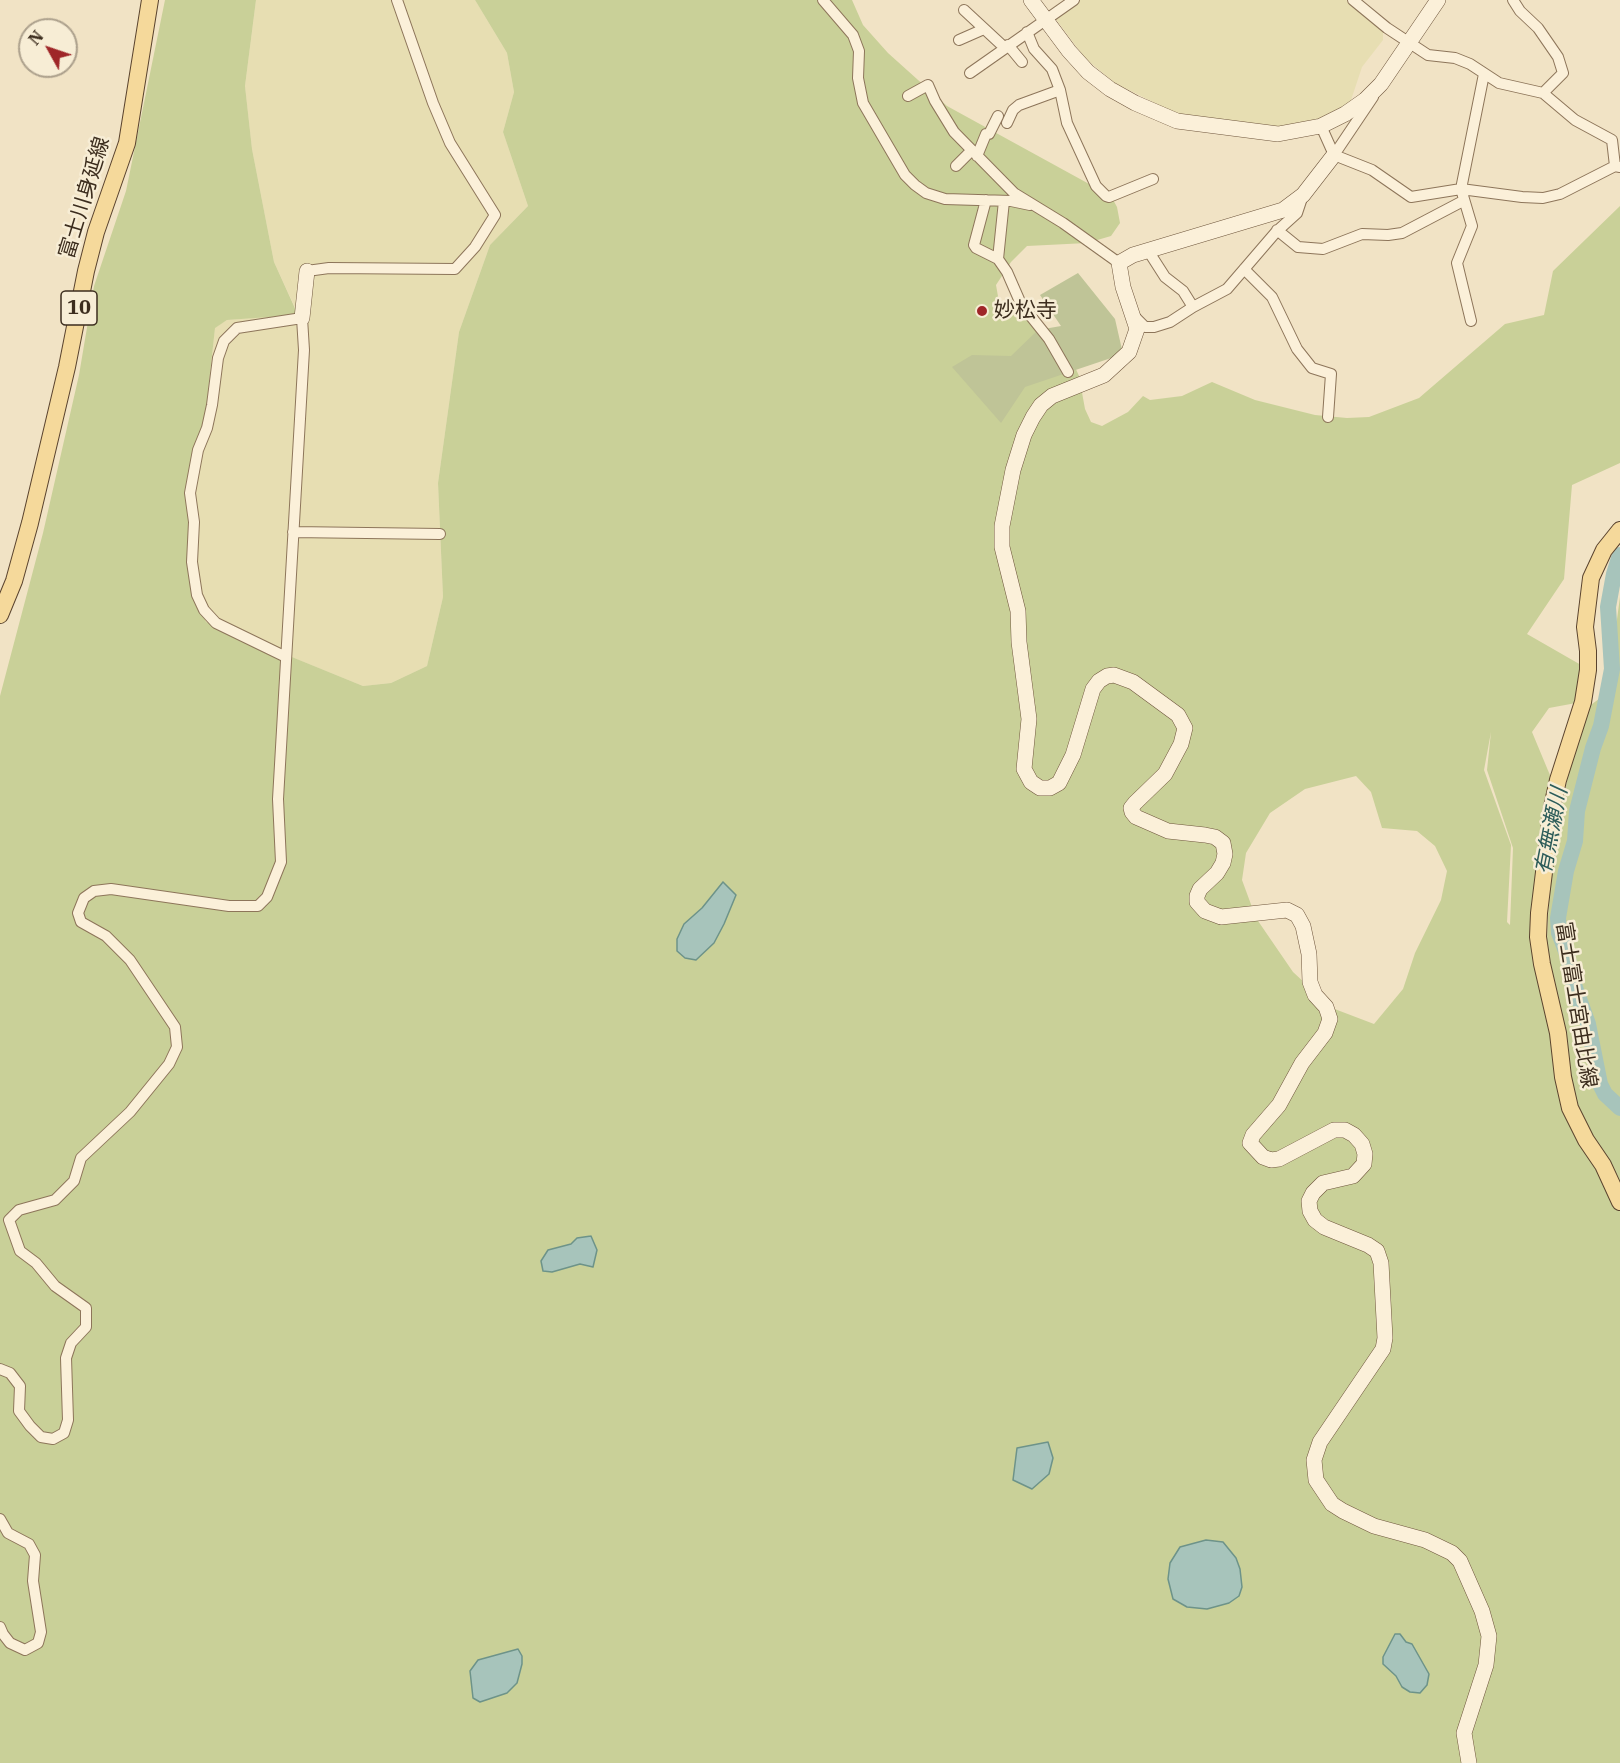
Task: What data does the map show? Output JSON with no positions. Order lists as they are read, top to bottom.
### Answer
{
  "streets": {
    "main road": ["富士川身延線", "10", "富士富士宮由比線"]
  },
  "water": ["有無瀬川"],
  "places": ["妙松寺"],
  "north": "top left"
}
